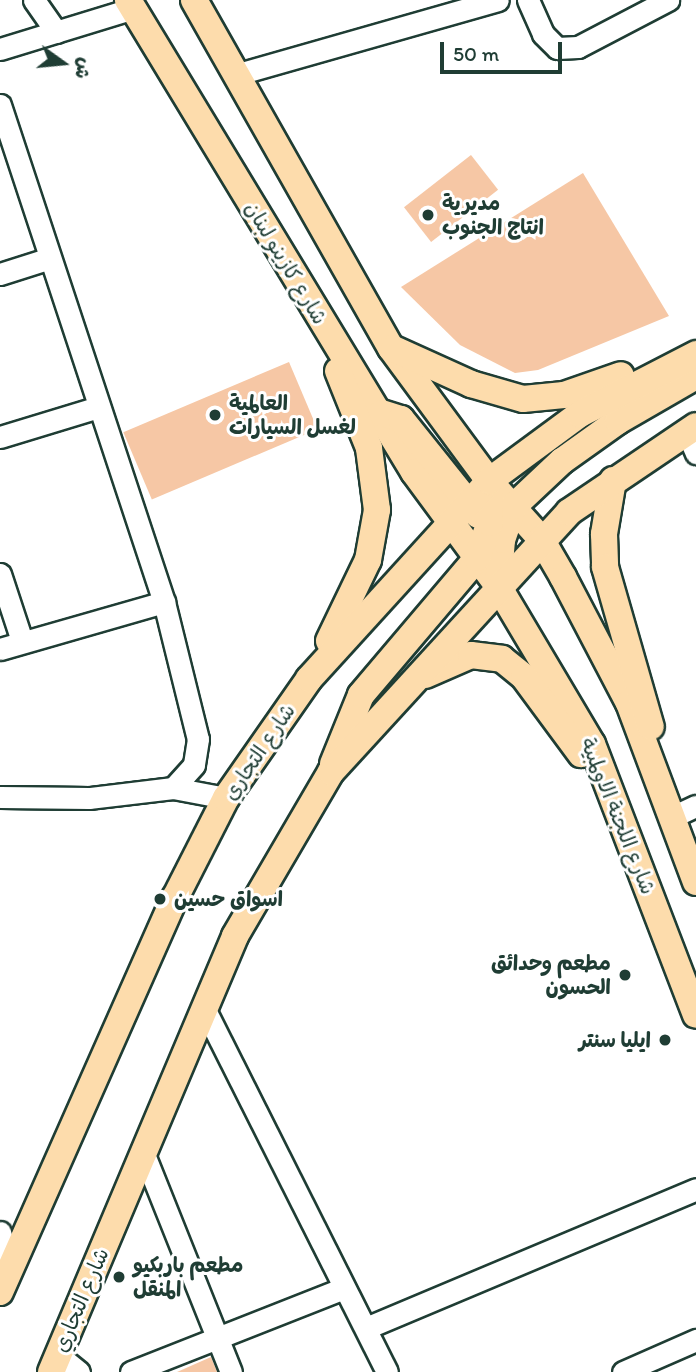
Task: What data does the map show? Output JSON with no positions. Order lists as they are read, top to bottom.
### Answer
{
  "streets": {
    "main road": ["شارع كازينو لبنان", "شارع التجاري", "شارع اللجنة الاولمبية"]
  },
  "crossings": [
    ["شارع كازينو لبنان", "شارع التجاري"],
    ["شارع كازينو لبنان", "شارع اللجنة الاولمبية"],
    ["شارع التجاري", "شارع اللجنة الاولمبية"]
  ],
  "places": [
    "مديرية انتاج الجنوب",
    "العالمية لغسل السيارات",
    "اسواق حسين",
    "مطعم وحدائق الحسون",
    "ايليا سنتر",
    "مطعم باربكيو المنقل"
  ],
  "scale_bar": "50 m",
  "north": "right"
}
